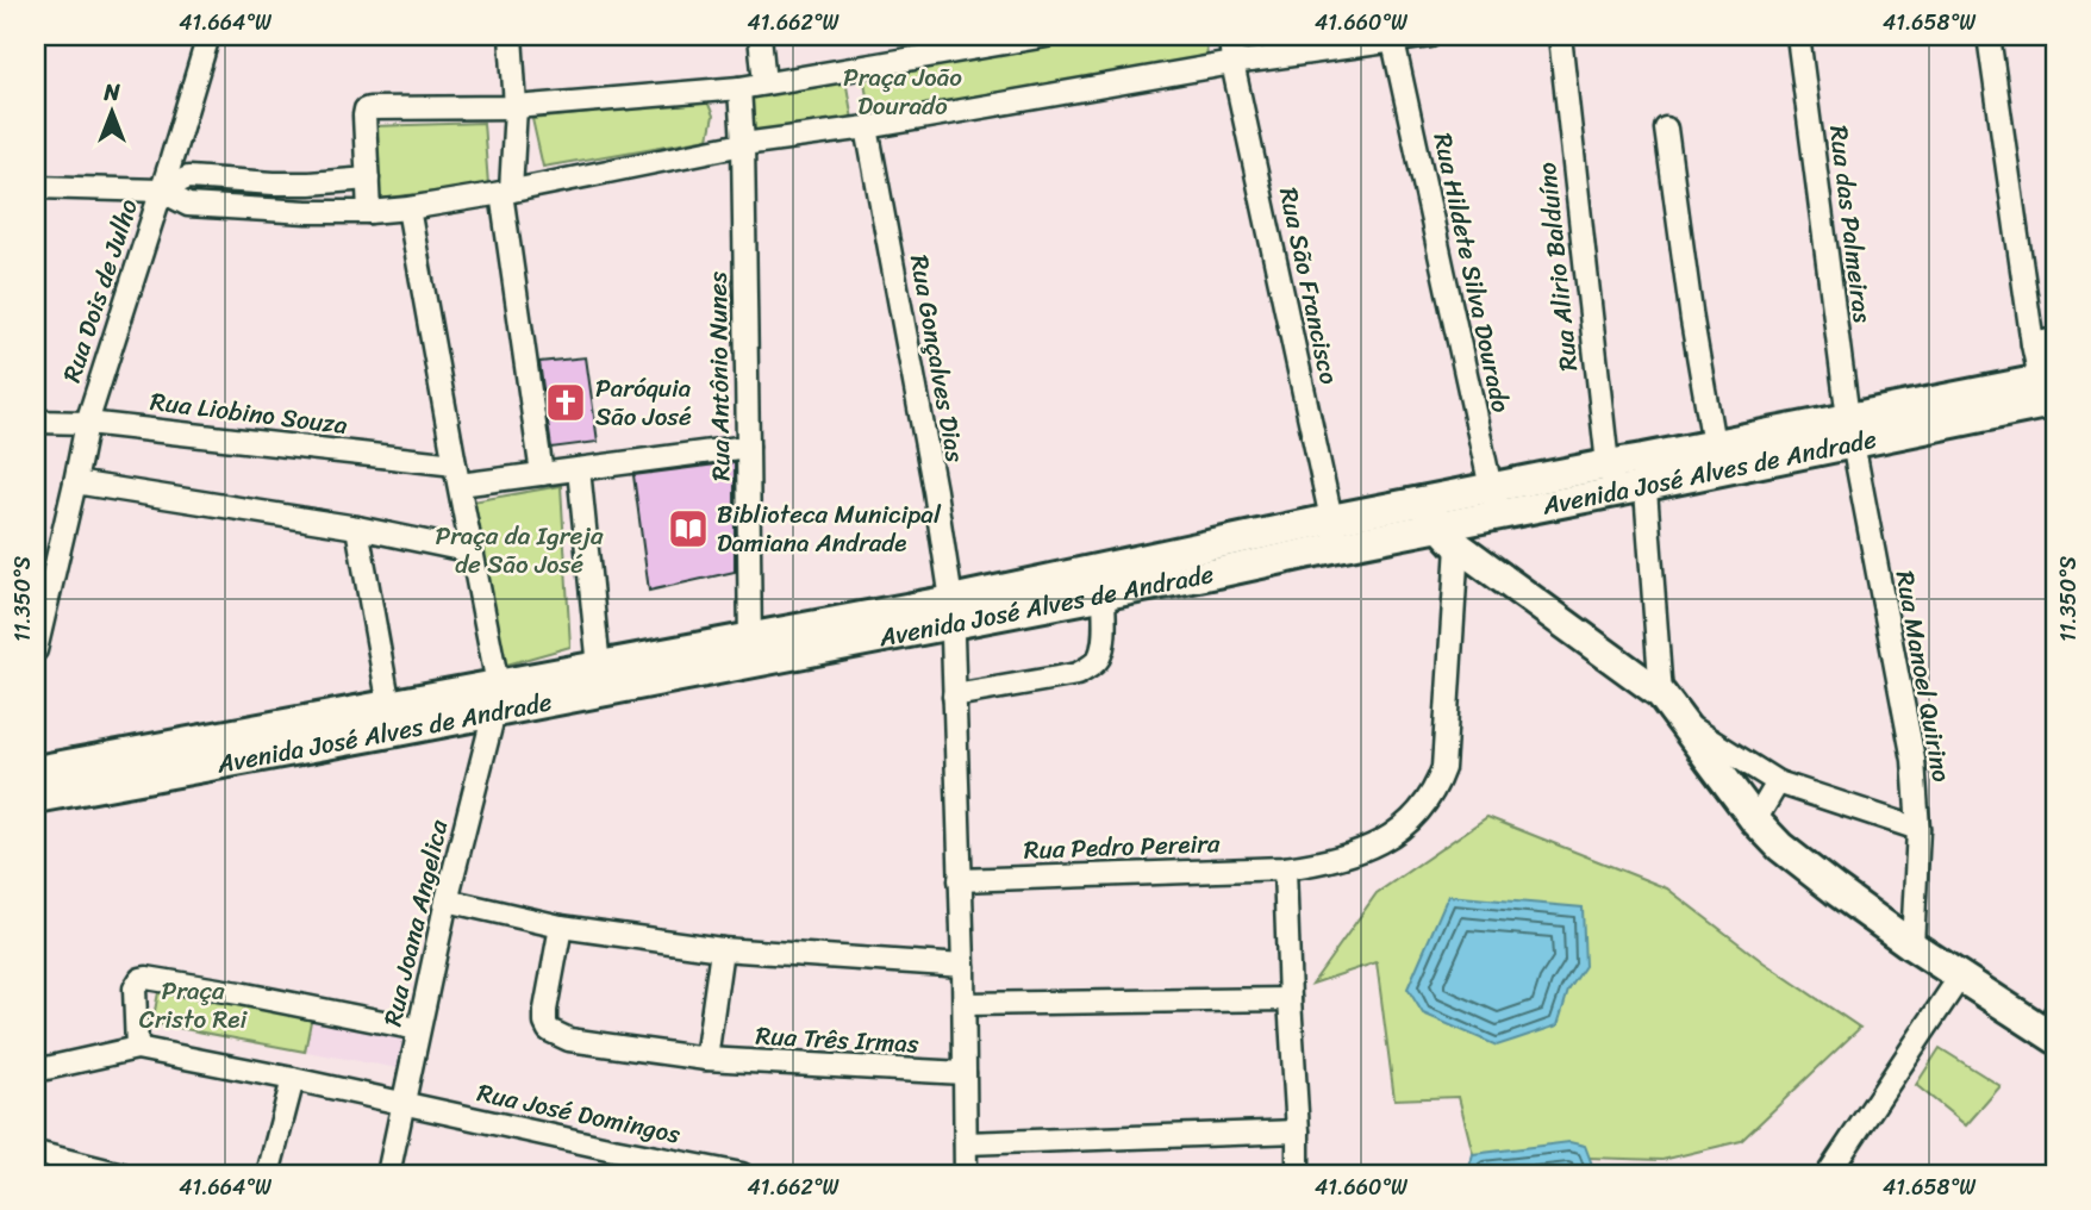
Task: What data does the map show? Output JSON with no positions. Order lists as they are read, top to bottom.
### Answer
{
  "streets": {
    "main road": ["Avenida José Alves de Andrade"],
    "street": [
      "Rua das Palmeiras",
      "Rua Alirio Balduíno",
      "Rua Hildete Silva Dourado",
      "Rua São Francisco",
      "Rua Dois de Julho",
      "Rua Gonçalves Dias",
      "Rua Antônio Nunes",
      "Rua Liobino Souza",
      "Rua Manoel Quirino",
      "Rua Pedro Pereira",
      "Rua Joana Angelica",
      "Rua Três Irmas",
      "Rua José Domingos"
    ]
  },
  "crossings": [
    ["Rua das Palmeiras", "Avenida José Alves de Andrade"],
    ["Rua das Palmeiras", "Rua Manoel Quirino"],
    ["Rua Alirio Balduíno", "Avenida José Alves de Andrade"],
    ["Rua Hildete Silva Dourado", "Avenida José Alves de Andrade"],
    ["Rua São Francisco", "Avenida José Alves de Andrade"],
    ["Rua Dois de Julho", "Rua Liobino Souza"],
    ["Rua Gonçalves Dias", "Avenida José Alves de Andrade"],
    ["Rua Antônio Nunes", "Rua Liobino Souza"],
    ["Rua Antônio Nunes", "Avenida José Alves de Andrade"],
    ["Avenida José Alves de Andrade", "Rua Manoel Quirino"],
    ["Avenida José Alves de Andrade", "Rua Pedro Pereira"],
    ["Avenida José Alves de Andrade", "Rua Joana Angelica"],
    ["Rua Joana Angelica", "Rua José Domingos"]
  ],
  "parks": ["Praça João Dourado", "Praça da Igreja de São José", "Praça Cristo Rei"],
  "places": {
    "church": ["Paróquia São José"],
    "library": ["Biblioteca Municipal Damiana Andrade"]
  },
  "north": "top",
  "coordinates": [
    "41.664°W",
    "41.662°W",
    "41.660°W",
    "41.658°W",
    "11.350°S"
  ]
}
